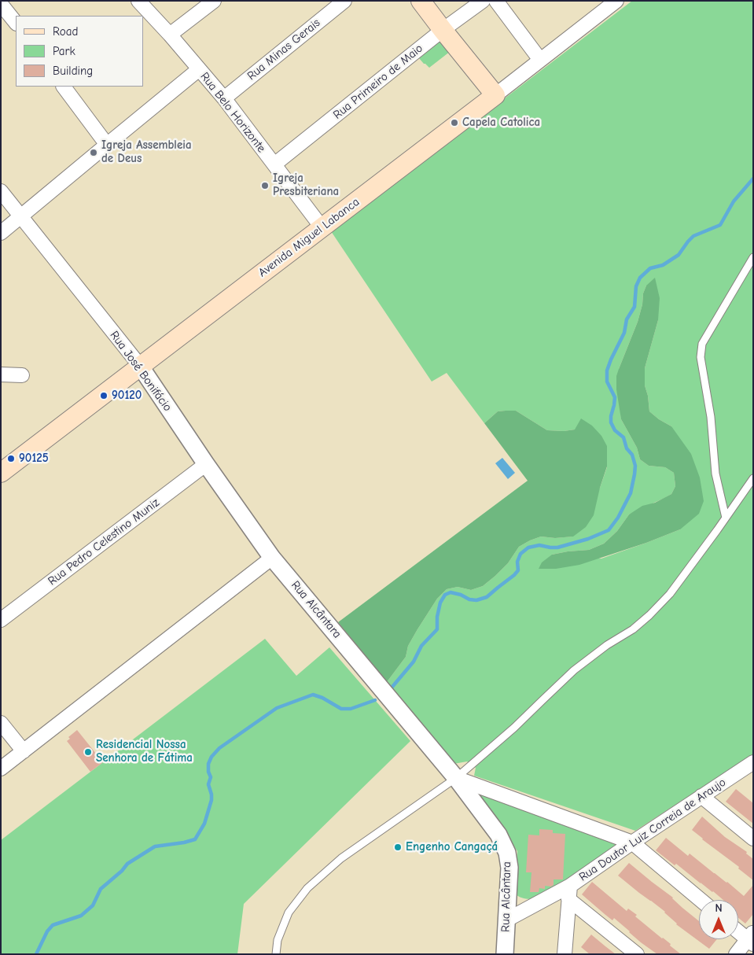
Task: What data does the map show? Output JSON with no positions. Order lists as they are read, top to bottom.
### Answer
{
  "streets": {
    "main road": ["Avenida Miguel Labanca"],
    "street": [
      "Rua Minas Gerais",
      "Rua Primeiro de Maio",
      "Rua Belo Horizonte",
      "Rua José Bonifácio",
      "Rua Pedro Celestino Muniz",
      "Rua Alcântara",
      "Rua Doutor Luiz Correia de Araujo"
    ]
  },
  "crossings": [
    ["Rua Minas Gerais", "Rua Belo Horizonte"],
    ["Rua Primeiro de Maio", "Rua Belo Horizonte"],
    ["Rua Belo Horizonte", "Avenida Miguel Labanca"],
    ["Avenida Miguel Labanca", "Rua José Bonifácio"],
    ["Rua José Bonifácio", "Rua Pedro Celestino Muniz"],
    ["Rua José Bonifácio", "Rua Alcântara"],
    ["Rua Alcântara", "Rua Doutor Luiz Correia de Araujo"]
  ],
  "places": [
    "Capela Catolica",
    "Igreja Assembleia de Deus",
    "Igreja Presbiteriana",
    "90120",
    "90125",
    "Residencial Nossa Senhora de Fátima",
    "Engenho Cangaçá"
  ],
  "legend": ["Road", "Park", "Building"],
  "north": "top"
}
